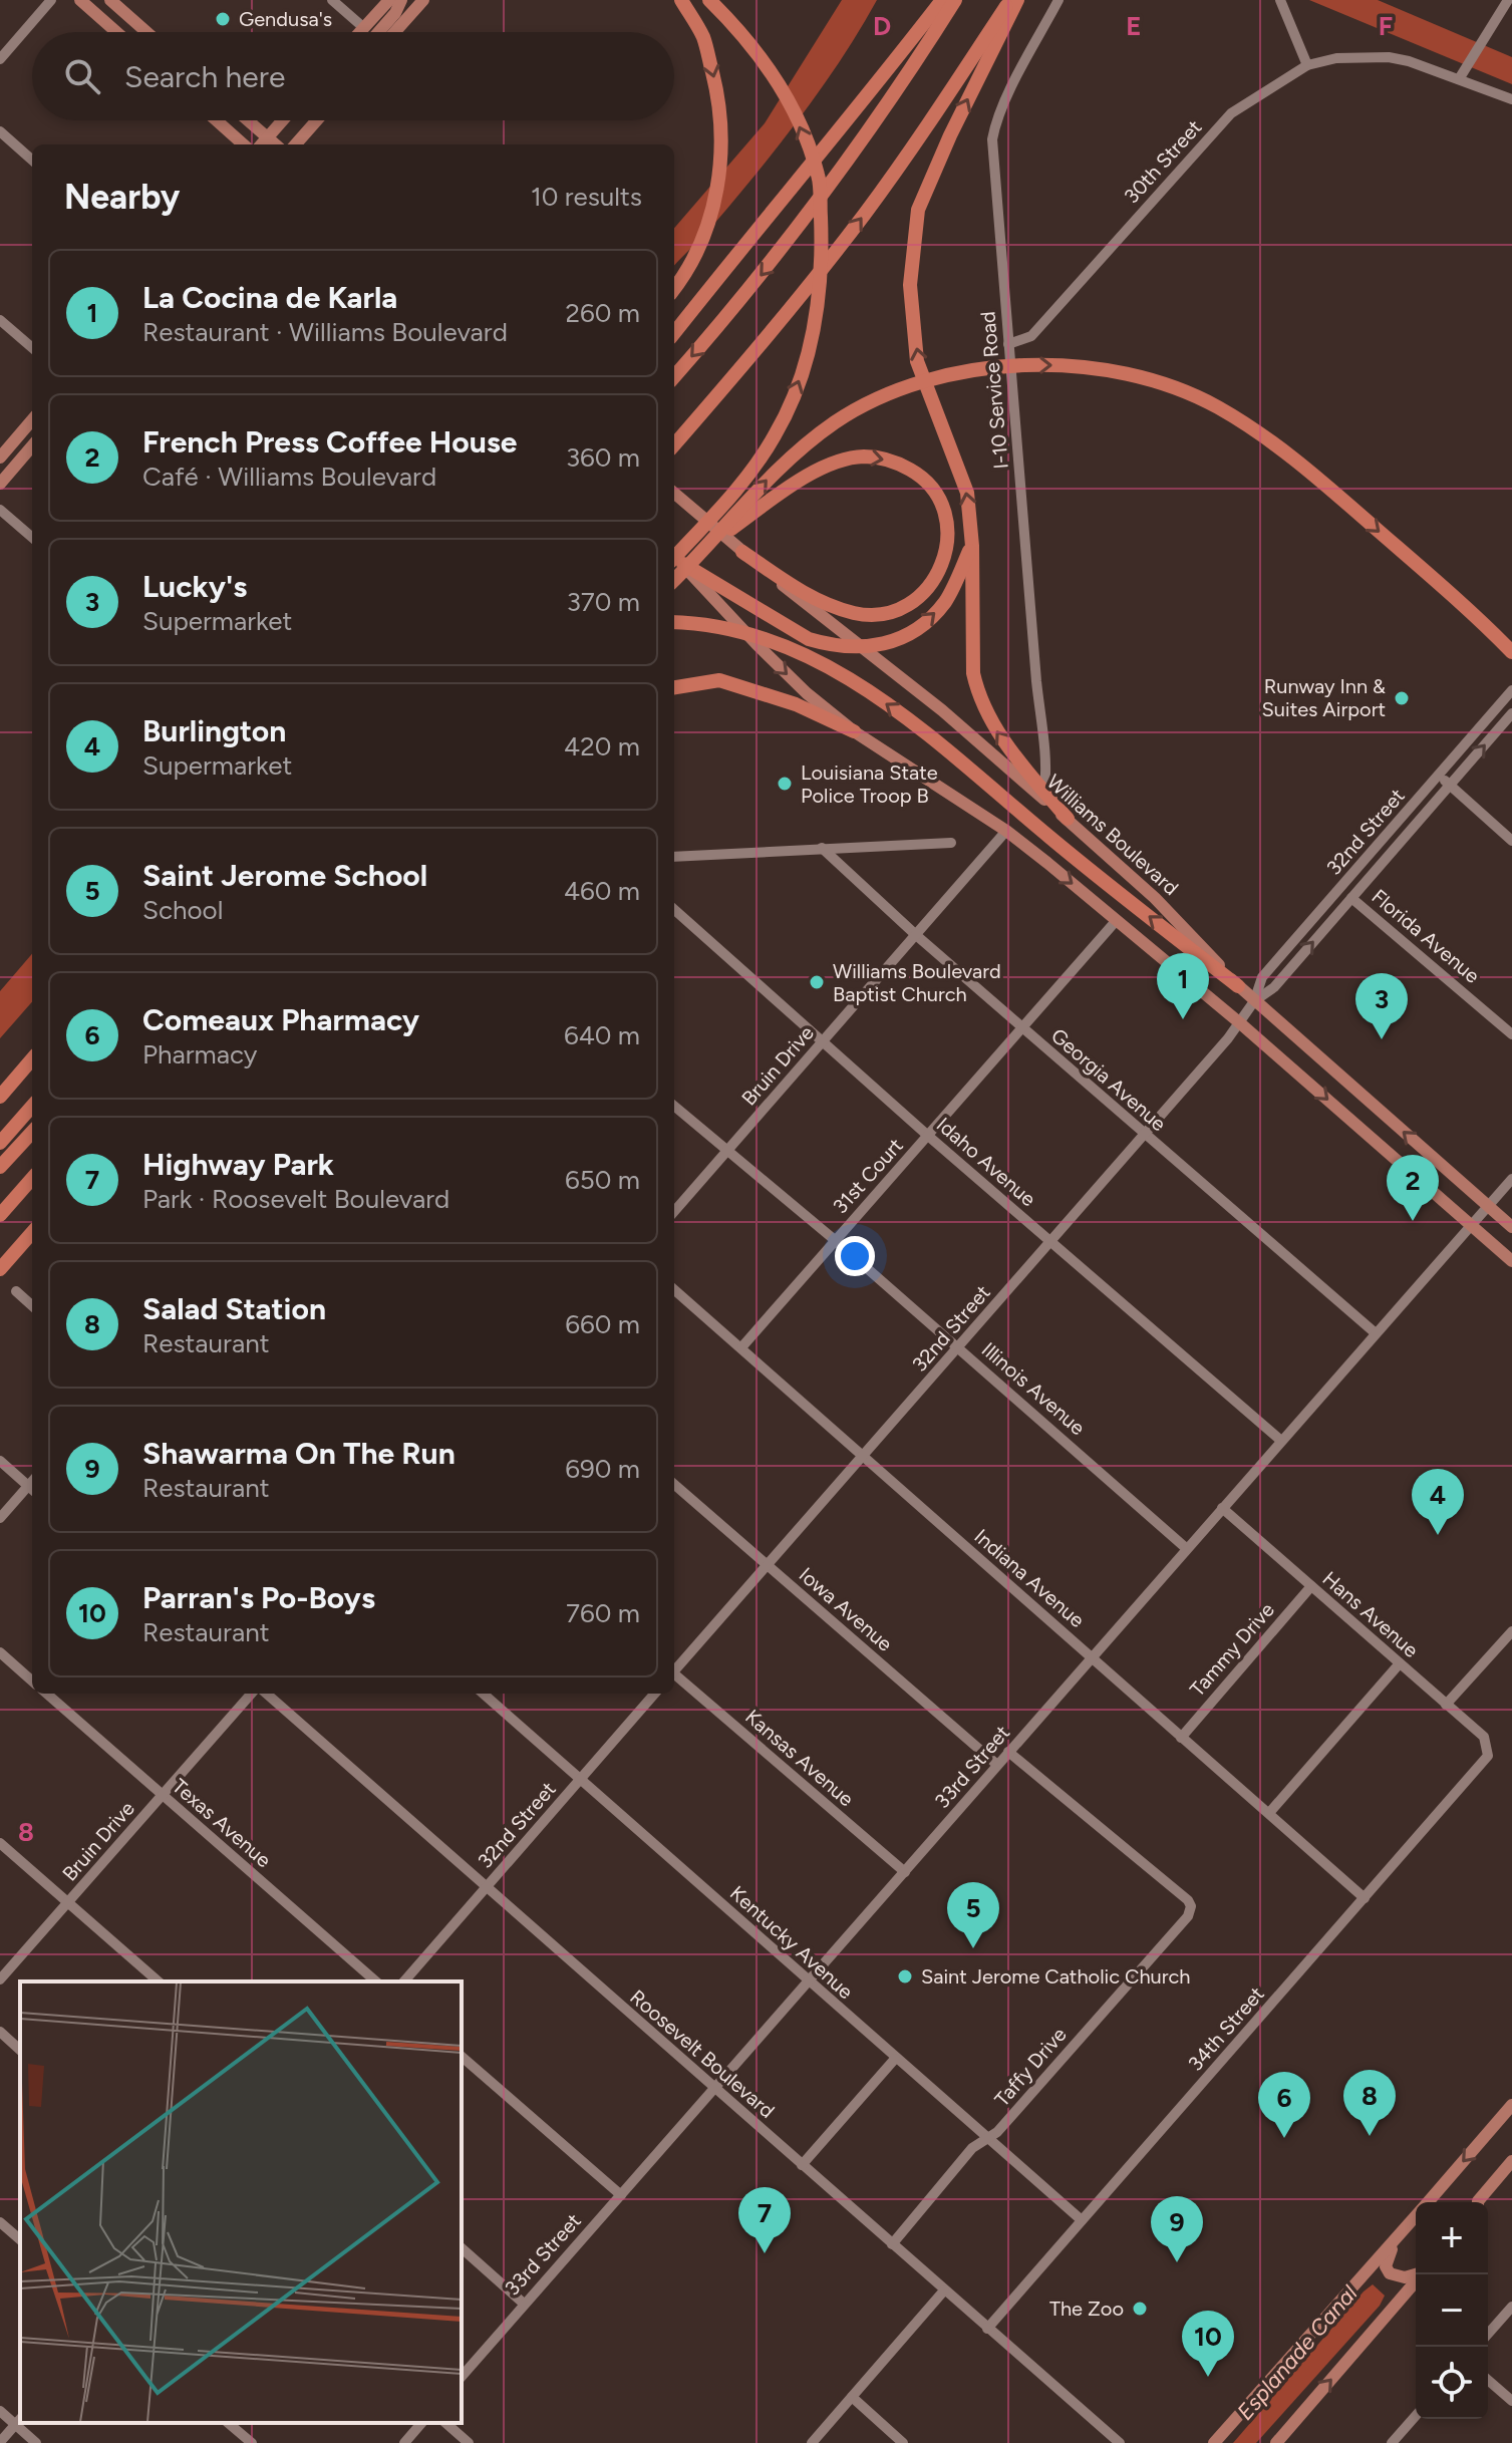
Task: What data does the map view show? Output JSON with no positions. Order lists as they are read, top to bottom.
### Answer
{
  "streets": {
    "main road": ["Williams Boulevard"],
    "street": [
      "30th Street",
      "I-10 Service Road",
      "32nd Street",
      "Florida Avenue",
      "Bruin Drive",
      "Georgia Avenue",
      "Idaho Avenue",
      "31st Court",
      "Illinois Avenue",
      "Indiana Avenue",
      "Iowa Avenue",
      "Hans Avenue",
      "Tammy Drive",
      "Kansas Avenue",
      "33rd Street",
      "Texas Avenue",
      "Kentucky Avenue",
      "34th Street",
      "Roosevelt Boulevard",
      "Taffy Drive"
    ]
  },
  "crossings": [
    ["30th Street", "I-10 Service Road"],
    ["32nd Street", "Williams Boulevard"],
    ["32nd Street", "Florida Avenue"],
    ["32nd Street", "Georgia Avenue"],
    ["32nd Street", "Idaho Avenue"],
    ["32nd Street", "Illinois Avenue"],
    ["32nd Street", "Indiana Avenue"],
    ["32nd Street", "Iowa Avenue"],
    ["32nd Street", "Kentucky Avenue"],
    ["32nd Street", "Roosevelt Boulevard"],
    ["Williams Boulevard", "33rd Street"],
    ["Bruin Drive", "Georgia Avenue"],
    ["Bruin Drive", "Idaho Avenue"],
    ["Bruin Drive", "Illinois Avenue"],
    ["Bruin Drive", "Texas Avenue"],
    ["Georgia Avenue", "31st Court"],
    ["Georgia Avenue", "33rd Street"],
    ["Idaho Avenue", "31st Court"],
    ["Idaho Avenue", "33rd Street"],
    ["31st Court", "Illinois Avenue"],
    ["31st Court", "Indiana Avenue"],
    ["Illinois Avenue", "33rd Street"],
    ["Indiana Avenue", "Tammy Drive"],
    ["Indiana Avenue", "33rd Street"],
    ["Indiana Avenue", "34th Street"],
    ["Iowa Avenue", "33rd Street"],
    ["Hans Avenue", "Tammy Drive"],
    ["Hans Avenue", "33rd Street"],
    ["Hans Avenue", "34th Street"],
    ["Kansas Avenue", "33rd Street"],
    ["33rd Street", "Kentucky Avenue"],
    ["33rd Street", "Roosevelt Boulevard"],
    ["33rd Street", "Taffy Drive"],
    ["Kentucky Avenue", "34th Street"],
    ["Kentucky Avenue", "Taffy Drive"],
    ["34th Street", "Roosevelt Boulevard"],
    ["Roosevelt Boulevard", "Taffy Drive"]
  ],
  "water": ["Esplanade Canal"],
  "places": [
    "Gendusa's",
    "Runway Inn & Suites Airport",
    "Louisiana State Police Troop B",
    "Williams Boulevard Baptist Church",
    "Saint Jerome Catholic Church",
    "The Zoo"
  ],
  "page": {
    "search": "Search here",
    "heading": ["Nearby", "10 results"],
    "list": [
      {
        "mark": "1",
        "name": "La Cocina de Karla",
        "note": "Restaurant · Williams Boulevard",
        "value": "260 m"
      },
      {
        "mark": "2",
        "name": "French Press Coffee House",
        "note": "Café · Williams Boulevard",
        "value": "360 m"
      },
      {
        "mark": "3",
        "name": "Lucky's",
        "note": "Supermarket",
        "value": "370 m"
      },
      {
        "mark": "4",
        "name": "Burlington",
        "note": "Supermarket",
        "value": "420 m"
      },
      {
        "mark": "5",
        "name": "Saint Jerome School",
        "note": "School",
        "value": "460 m"
      },
      {
        "mark": "6",
        "name": "Comeaux Pharmacy",
        "note": "Pharmacy",
        "value": "640 m"
      },
      {
        "mark": "7",
        "name": "Highway Park",
        "note": "Park · Roosevelt Boulevard",
        "value": "650 m"
      },
      {
        "mark": "8",
        "name": "Salad Station",
        "note": "Restaurant",
        "value": "660 m"
      },
      {
        "mark": "9",
        "name": "Shawarma On The Run",
        "note": "Restaurant",
        "value": "690 m"
      },
      {
        "mark": "10",
        "name": "Parran's Po-Boys",
        "note": "Restaurant",
        "value": "760 m"
      }
    ],
    "pins": [
      "1",
      "3",
      "2",
      "4",
      "5",
      "8",
      "6",
      "7",
      "9",
      "10"
    ],
    "map_buttons": ["+", "−"]
  },
  "grid": {
    "columns": ["D", "E", "F"],
    "rows": ["8"]
  }
}
